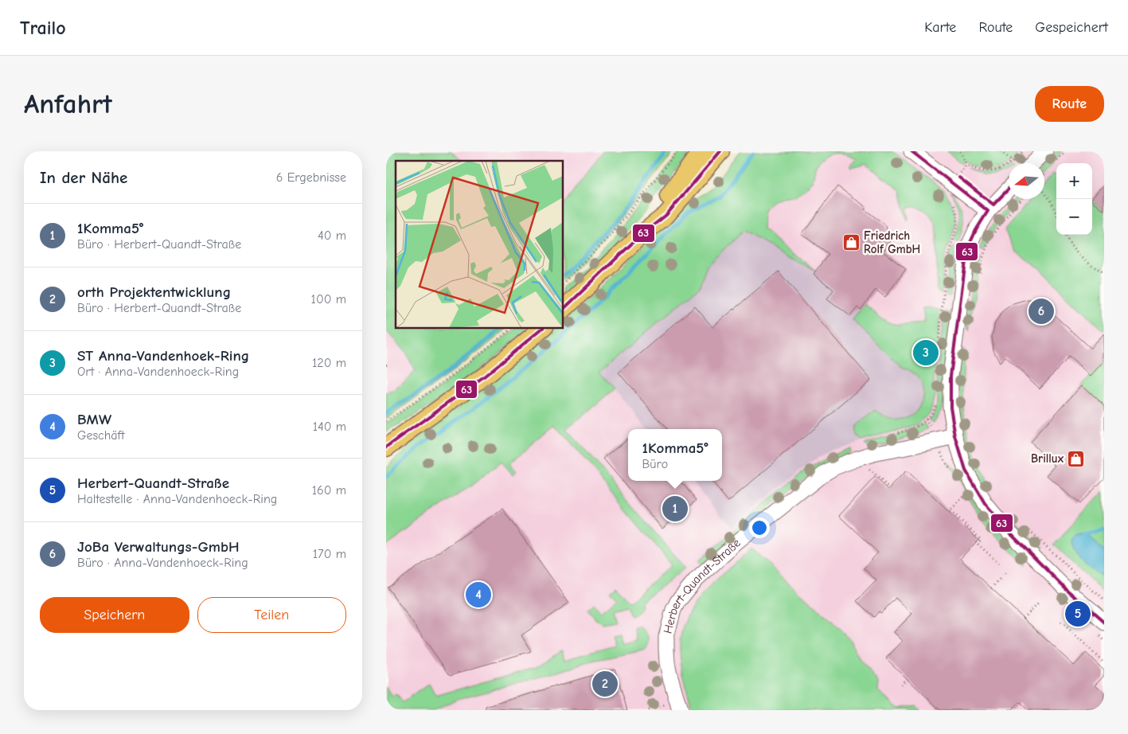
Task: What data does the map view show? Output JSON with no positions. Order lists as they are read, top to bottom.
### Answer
{
  "streets": {
    "street": ["Herbert-Quandt-Straße"]
  },
  "places": {
    "shop": ["Friedrich Rolf GmbH", "Brillux"]
  },
  "lines": ["transit line 63"],
  "north": "left",
  "page": {
    "header": "Trailo",
    "nav": ["Karte", "Route", "Gespeichert"],
    "buttons": [
      "Route",
      ["Speichern", "Teilen"]
    ],
    "title": "Anfahrt",
    "heading": ["In der Nähe", "6 Ergebnisse"],
    "map_buttons": ["+", "−"],
    "list": [
      {
        "mark": "1",
        "name": "1Komma5°",
        "note": "Büro · Herbert-Quandt-Straße",
        "value": "40 m"
      },
      {
        "mark": "2",
        "name": "orth Projektentwicklung",
        "note": "Büro · Herbert-Quandt-Straße",
        "value": "100 m"
      },
      {
        "mark": "3",
        "name": "ST Anna-Vandenhoek-Ring",
        "note": "Ort · Anna-Vandenhoeck-Ring",
        "value": "120 m"
      },
      {
        "mark": "4",
        "name": "BMW",
        "note": "Geschäft",
        "value": "140 m"
      },
      {
        "mark": "5",
        "name": "Herbert-Quandt-Straße",
        "note": "Haltestelle · Anna-Vandenhoeck-Ring",
        "value": "160 m"
      },
      {
        "mark": "6",
        "name": "JoBa Verwaltungs-GmbH",
        "note": "Büro · Anna-Vandenhoeck-Ring",
        "value": "170 m"
      }
    ],
    "pins": [
      "6",
      "3",
      "1",
      "4",
      "5",
      "2"
    ],
    "popup": ["1Komma5°", "Büro"]
  }
}
